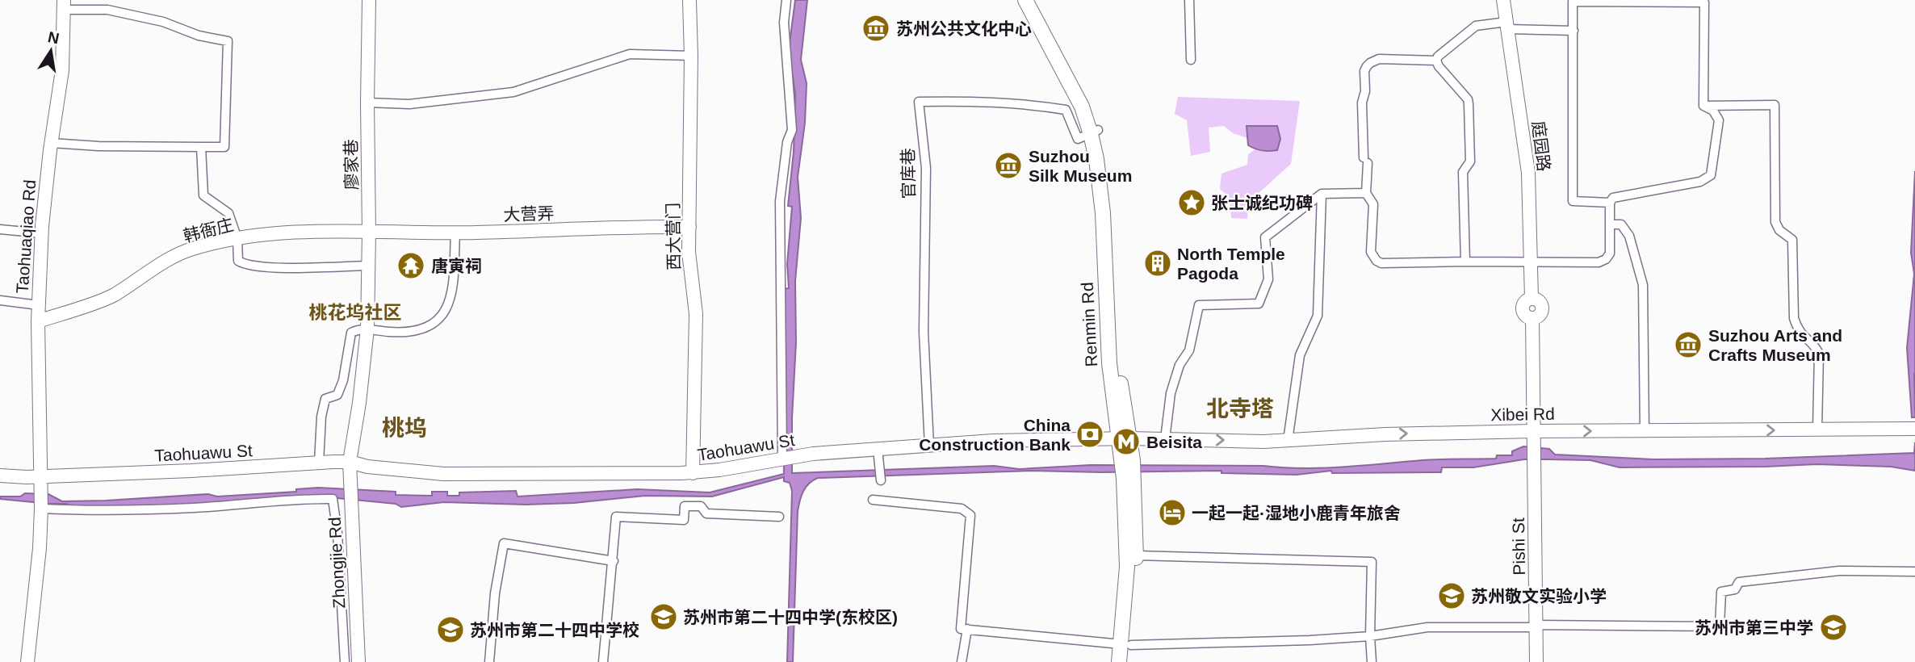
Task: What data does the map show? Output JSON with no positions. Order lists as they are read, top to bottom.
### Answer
{
  "streets": {
    "main road": [
      "庭园路",
      "廖家巷",
      "大营弄",
      "韩衙庄",
      "Taohuaqiao Rd",
      "西大营门",
      "Renmin Rd",
      "Xibei Rd",
      "Taohuawu St",
      "Pishi St",
      "Zhongjie Rd"
    ],
    "street": ["官库巷"]
  },
  "crossings": [
    ["庭园路", "Xibei Rd"],
    ["庭园路", "Pishi St"],
    ["廖家巷", "大营弄"],
    ["廖家巷", "韩衙庄"],
    ["廖家巷", "Taohuawu St"],
    ["廖家巷", "Zhongjie Rd"],
    ["官库巷", "Renmin Rd"],
    ["官库巷", "Taohuawu St"],
    ["大营弄", "韩衙庄"],
    ["大营弄", "西大营门"],
    ["韩衙庄", "Taohuaqiao Rd"],
    ["Taohuaqiao Rd", "Taohuawu St"],
    ["西大营门", "Taohuawu St"],
    ["Renmin Rd", "Xibei Rd"],
    ["Renmin Rd", "Taohuawu St"],
    ["Xibei Rd", "Taohuawu St"],
    ["Xibei Rd", "Pishi St"],
    ["Taohuawu St", "Zhongjie Rd"]
  ],
  "one_way": ["Xibei Rd"],
  "districts": ["桃花坞社区", "北寺塔", "桃坞"],
  "places": {
    "museum": ["苏州公共文化中心", "Suzhou Silk Museum", "Suzhou Arts and Crafts Museum"],
    "place": ["张士诚纪功碑"],
    "building": ["North Temple Pagoda"],
    "temple": ["唐寅祠"],
    "bank": ["China Construction Bank"],
    "metro station": ["Beisita"],
    "hotel": ["一起一起·湿地小鹿青年旅舍"],
    "school or university": [
      "苏州敬文实验小学",
      "苏州市第二十四中学(东校区)",
      "苏州市第三中学",
      "苏州市第二十四中学校"
    ]
  },
  "north": "top"
}
